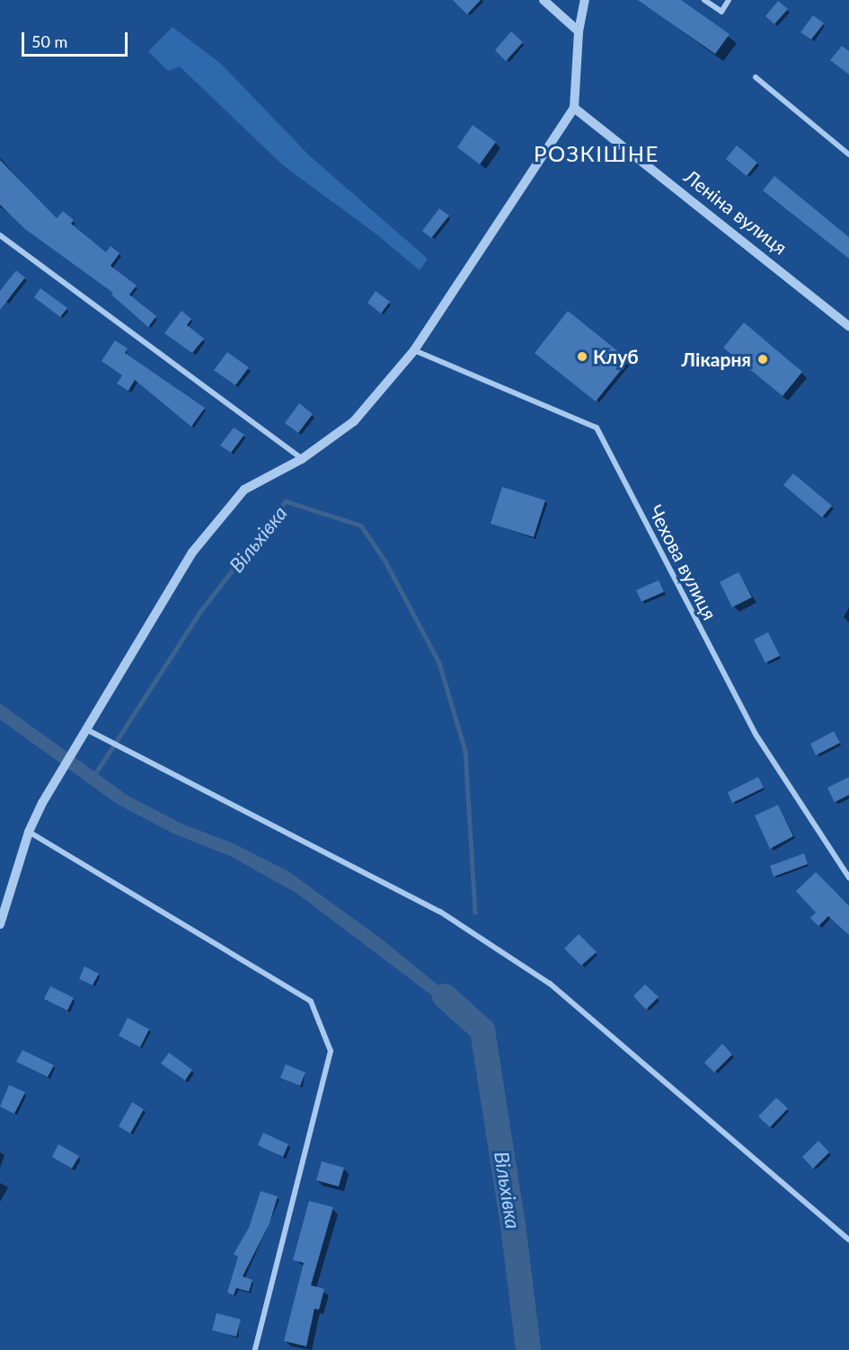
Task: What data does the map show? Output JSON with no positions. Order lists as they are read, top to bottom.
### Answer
{
  "streets": {
    "street": ["Леніна вулиця", "Чехова вулиця"]
  },
  "districts": ["РОЗКІШНЕ"],
  "water": ["Вільхівка"],
  "places": ["Клуб", "Лікарня"],
  "scale_bar": "50 m"
}
